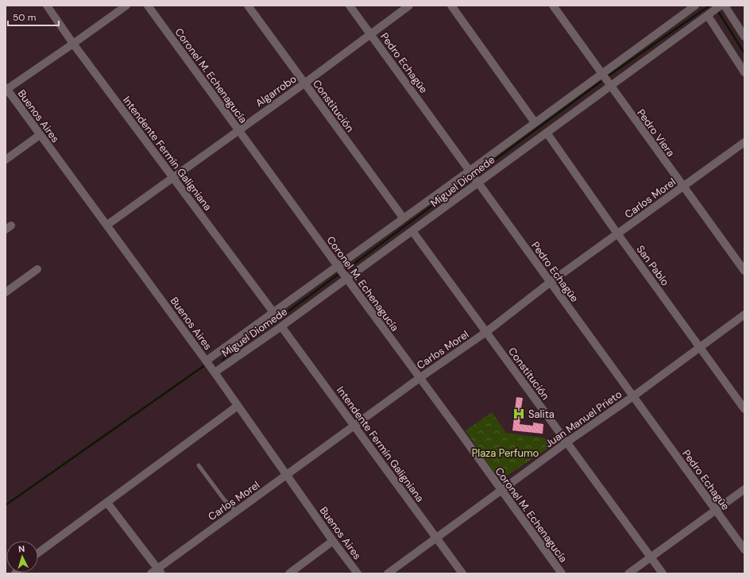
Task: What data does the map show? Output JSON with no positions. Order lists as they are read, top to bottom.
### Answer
{
  "streets": {
    "street": [
      "Pedro Echagüe",
      "Coronel M. Echenagucía",
      "Algarrobo",
      "Constitución",
      "Buenos Aires",
      "Pedro Viera",
      "Intendente Fermín Galigniana",
      "Miguel Diomede",
      "Carlos Morel",
      "San Pablo",
      "Juan Manuel Prieto"
    ]
  },
  "crossings": [
    ["Pedro Echagüe", "Algarrobo"],
    ["Pedro Echagüe", "Miguel Diomede"],
    ["Pedro Echagüe", "Carlos Morel"],
    ["Pedro Echagüe", "Juan Manuel Prieto"],
    ["Coronel M. Echenagucía", "Algarrobo"],
    ["Coronel M. Echenagucía", "Miguel Diomede"],
    ["Coronel M. Echenagucía", "Carlos Morel"],
    ["Coronel M. Echenagucía", "Juan Manuel Prieto"],
    ["Algarrobo", "Constitución"],
    ["Algarrobo", "Buenos Aires"],
    ["Algarrobo", "Intendente Fermín Galigniana"],
    ["Constitución", "Miguel Diomede"],
    ["Constitución", "Carlos Morel"],
    ["Constitución", "Juan Manuel Prieto"],
    ["Buenos Aires", "Miguel Diomede"],
    ["Buenos Aires", "Carlos Morel"],
    ["Pedro Viera", "Miguel Diomede"],
    ["Pedro Viera", "Carlos Morel"],
    ["Intendente Fermín Galigniana", "Miguel Diomede"],
    ["Intendente Fermín Galigniana", "Carlos Morel"],
    ["Intendente Fermín Galigniana", "Juan Manuel Prieto"],
    ["Miguel Diomede", "San Pablo"],
    ["Carlos Morel", "San Pablo"],
    ["San Pablo", "Juan Manuel Prieto"]
  ],
  "parks": ["Plaza Perfumo"],
  "places": {
    "hospital": ["Salita"]
  },
  "scale_bar": "50 m",
  "north": "top"
}
